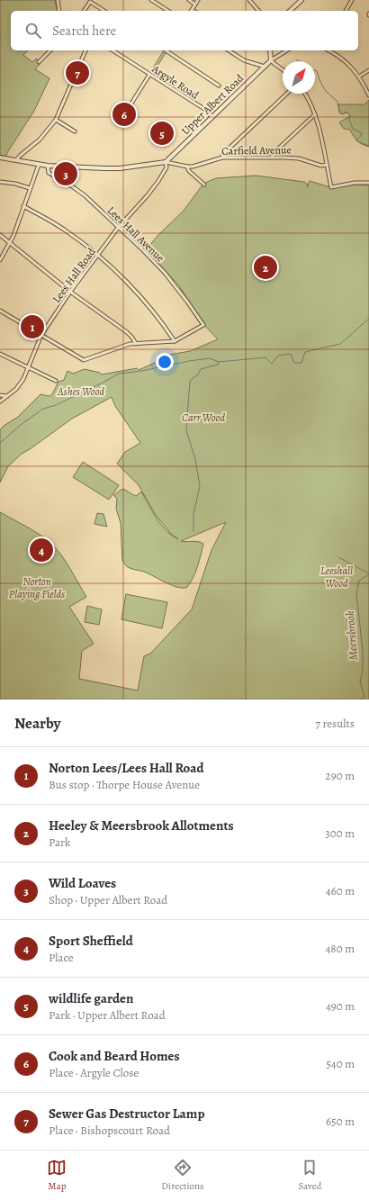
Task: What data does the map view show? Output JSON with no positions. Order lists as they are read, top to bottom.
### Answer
{
  "streets": {
    "street": [
      "Argyle Road",
      "Upper Albert Road",
      "Carfield Avenue",
      "Lees Hall Avenue",
      "Lees Hall Road"
    ]
  },
  "crossings": [
    ["Argyle Road", "Upper Albert Road"],
    ["Upper Albert Road", "Carfield Avenue"],
    ["Upper Albert Road", "Lees Hall Road"],
    ["Carfield Avenue", "Lees Hall Road"],
    ["Lees Hall Avenue", "Lees Hall Road"]
  ],
  "water": ["Meersbrook"],
  "parks": [
    "Ashes Wood",
    "Carr Wood",
    "Leeshall Wood",
    "Norton Playing Fields"
  ],
  "north": "top right",
  "page": {
    "search": "Search here",
    "pins": [
      "7",
      "6",
      "5",
      "3",
      "2",
      "1",
      "4"
    ],
    "heading": ["Nearby", "7 results"],
    "list": [
      {
        "mark": "1",
        "name": "Norton Lees/Lees Hall Road",
        "note": "Bus stop · Thorpe House Avenue",
        "value": "290 m"
      },
      {
        "mark": "2",
        "name": "Heeley & Meersbrook Allotments",
        "note": "Park",
        "value": "300 m"
      },
      {
        "mark": "3",
        "name": "Wild Loaves",
        "note": "Shop · Upper Albert Road",
        "value": "460 m"
      },
      {
        "mark": "4",
        "name": "Sport Sheffield",
        "note": "Place",
        "value": "480 m"
      },
      {
        "mark": "5",
        "name": "wildlife garden",
        "note": "Park · Upper Albert Road",
        "value": "490 m"
      },
      {
        "mark": "6",
        "name": "Cook and Beard Homes",
        "note": "Place · Argyle Close",
        "value": "540 m"
      },
      {
        "mark": "7",
        "name": "Sewer Gas Destructor Lamp",
        "note": "Place · Bishopscourt Road",
        "value": "650 m"
      }
    ],
    "nav": ["Map", "Directions", "Saved"]
  }
}
